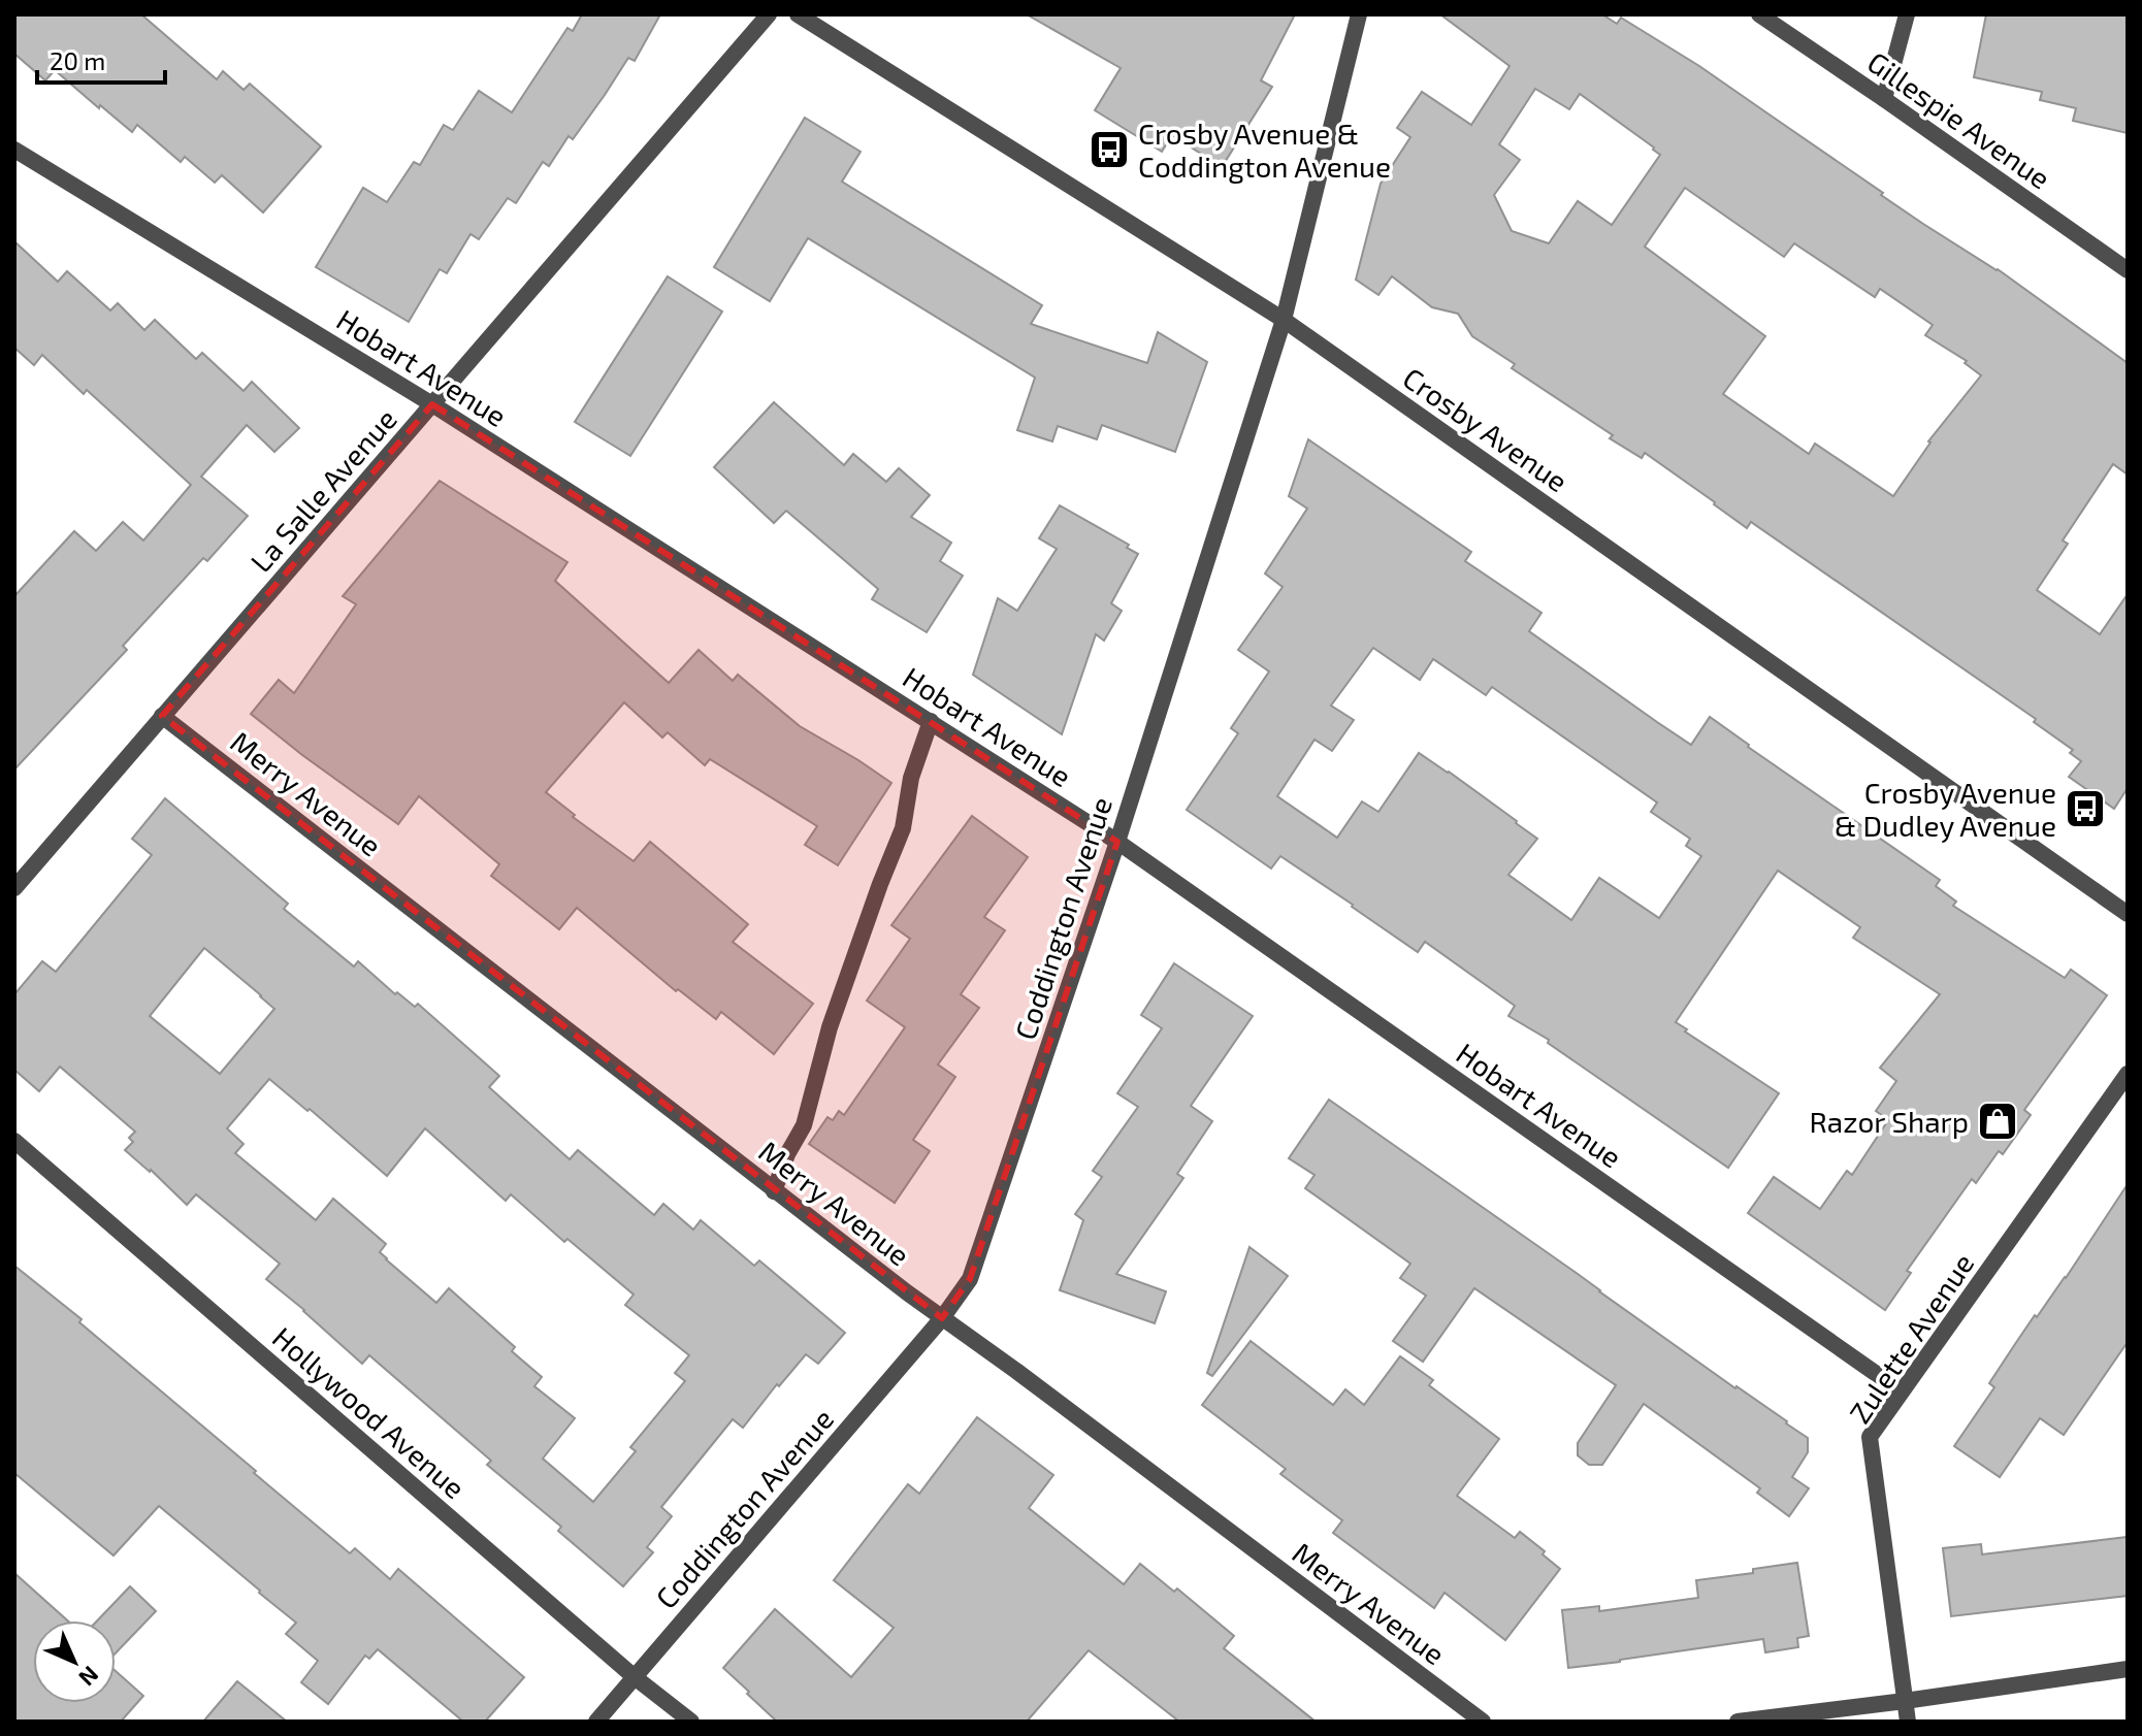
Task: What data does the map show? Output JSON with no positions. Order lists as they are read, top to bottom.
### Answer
{
  "streets": {
    "street": [
      "Gillespie Avenue",
      "Hobart Avenue",
      "Crosby Avenue",
      "La Salle Avenue",
      "Merry Avenue",
      "Coddington Avenue",
      "Zulette Avenue",
      "Hollywood Avenue"
    ]
  },
  "crossings": [
    ["Hobart Avenue", "La Salle Avenue"],
    ["Hobart Avenue", "Coddington Avenue"],
    ["Hobart Avenue", "Zulette Avenue"],
    ["Crosby Avenue", "Coddington Avenue"],
    ["La Salle Avenue", "Merry Avenue"],
    ["Merry Avenue", "Coddington Avenue"],
    ["Coddington Avenue", "Hollywood Avenue"]
  ],
  "places": {
    "bus stop": ["Crosby Avenue & Coddington Avenue", "Crosby Avenue & Dudley Avenue"],
    "shop": ["Razor Sharp"]
  },
  "scale_bar": "20 m",
  "north": "bottom right"
}
